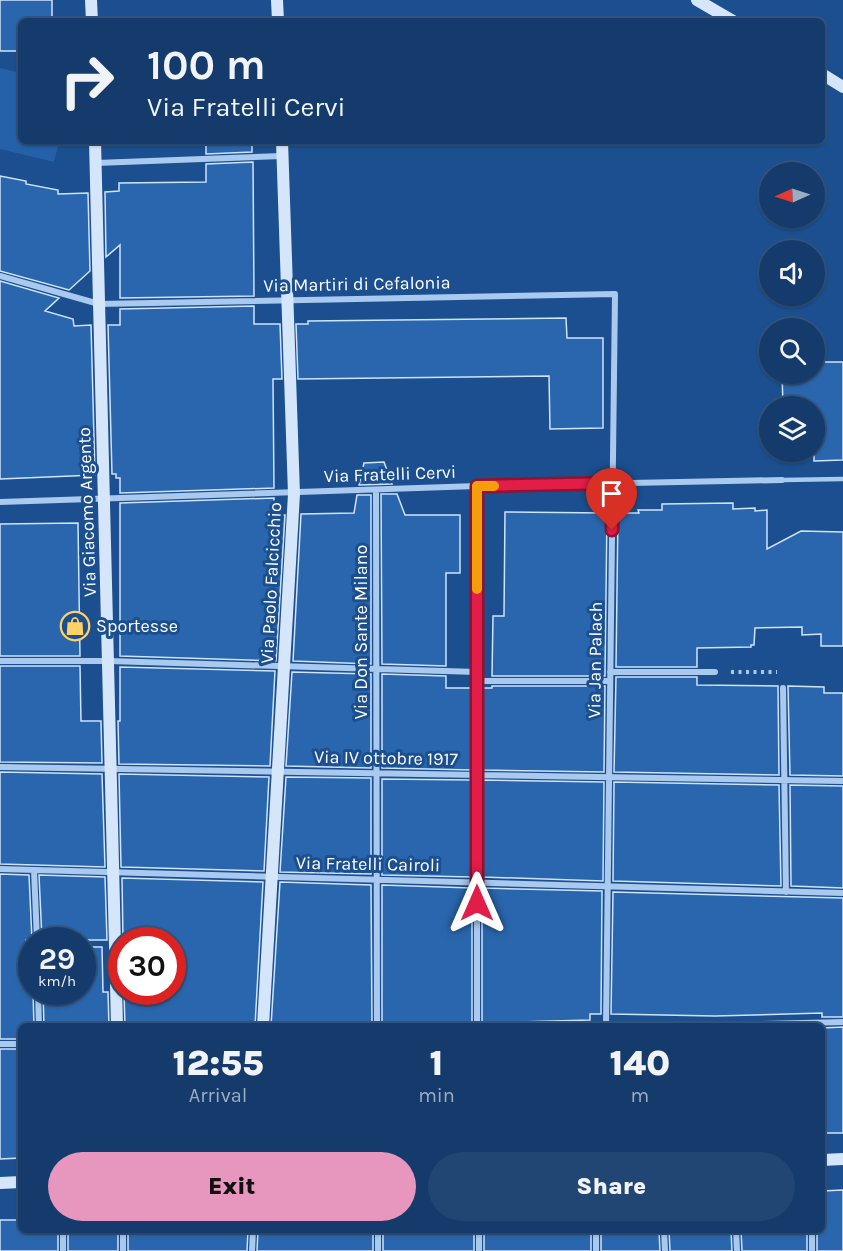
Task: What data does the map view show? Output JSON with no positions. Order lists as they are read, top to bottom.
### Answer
{
  "streets": {
    "main road": ["Via Giacomo Argento", "Via Paolo Falcicchio"],
    "street": [
      "Via Martiri di Cefalonia",
      "Via Fratelli Cervi",
      "Via Don Sante Milano",
      "Via Jan Palach",
      "Via IV ottobre 1917",
      "Via Fratelli Cairoli"
    ]
  },
  "crossings": [
    ["Via Martiri di Cefalonia", "Via Giacomo Argento"],
    ["Via Martiri di Cefalonia", "Via Paolo Falcicchio"],
    ["Via Martiri di Cefalonia", "Via Jan Palach"],
    ["Via Fratelli Cervi", "Via Giacomo Argento"],
    ["Via Fratelli Cervi", "Via Paolo Falcicchio"],
    ["Via Fratelli Cervi", "Via Don Sante Milano"],
    ["Via Fratelli Cervi", "Via Jan Palach"],
    ["Via Giacomo Argento", "Via IV ottobre 1917"],
    ["Via Giacomo Argento", "Via Fratelli Cairoli"],
    ["Via Paolo Falcicchio", "Via IV ottobre 1917"],
    ["Via Paolo Falcicchio", "Via Fratelli Cairoli"],
    ["Via Don Sante Milano", "Via IV ottobre 1917"],
    ["Via Don Sante Milano", "Via Fratelli Cairoli"],
    ["Via Jan Palach", "Via IV ottobre 1917"],
    ["Via Jan Palach", "Via Fratelli Cairoli"]
  ],
  "places": {
    "shop": ["Sportesse"]
  },
  "north": "left",
  "page": {
    "turn": ["100 m", "Via Fratelli Cervi"],
    "speed": "29 km/h",
    "limit": "30",
    "eta": [
      "12:55",
      "Arrival",
      "1",
      "min",
      "140",
      "m"
    ],
    "buttons": ["Exit", "Share"]
  }
}
